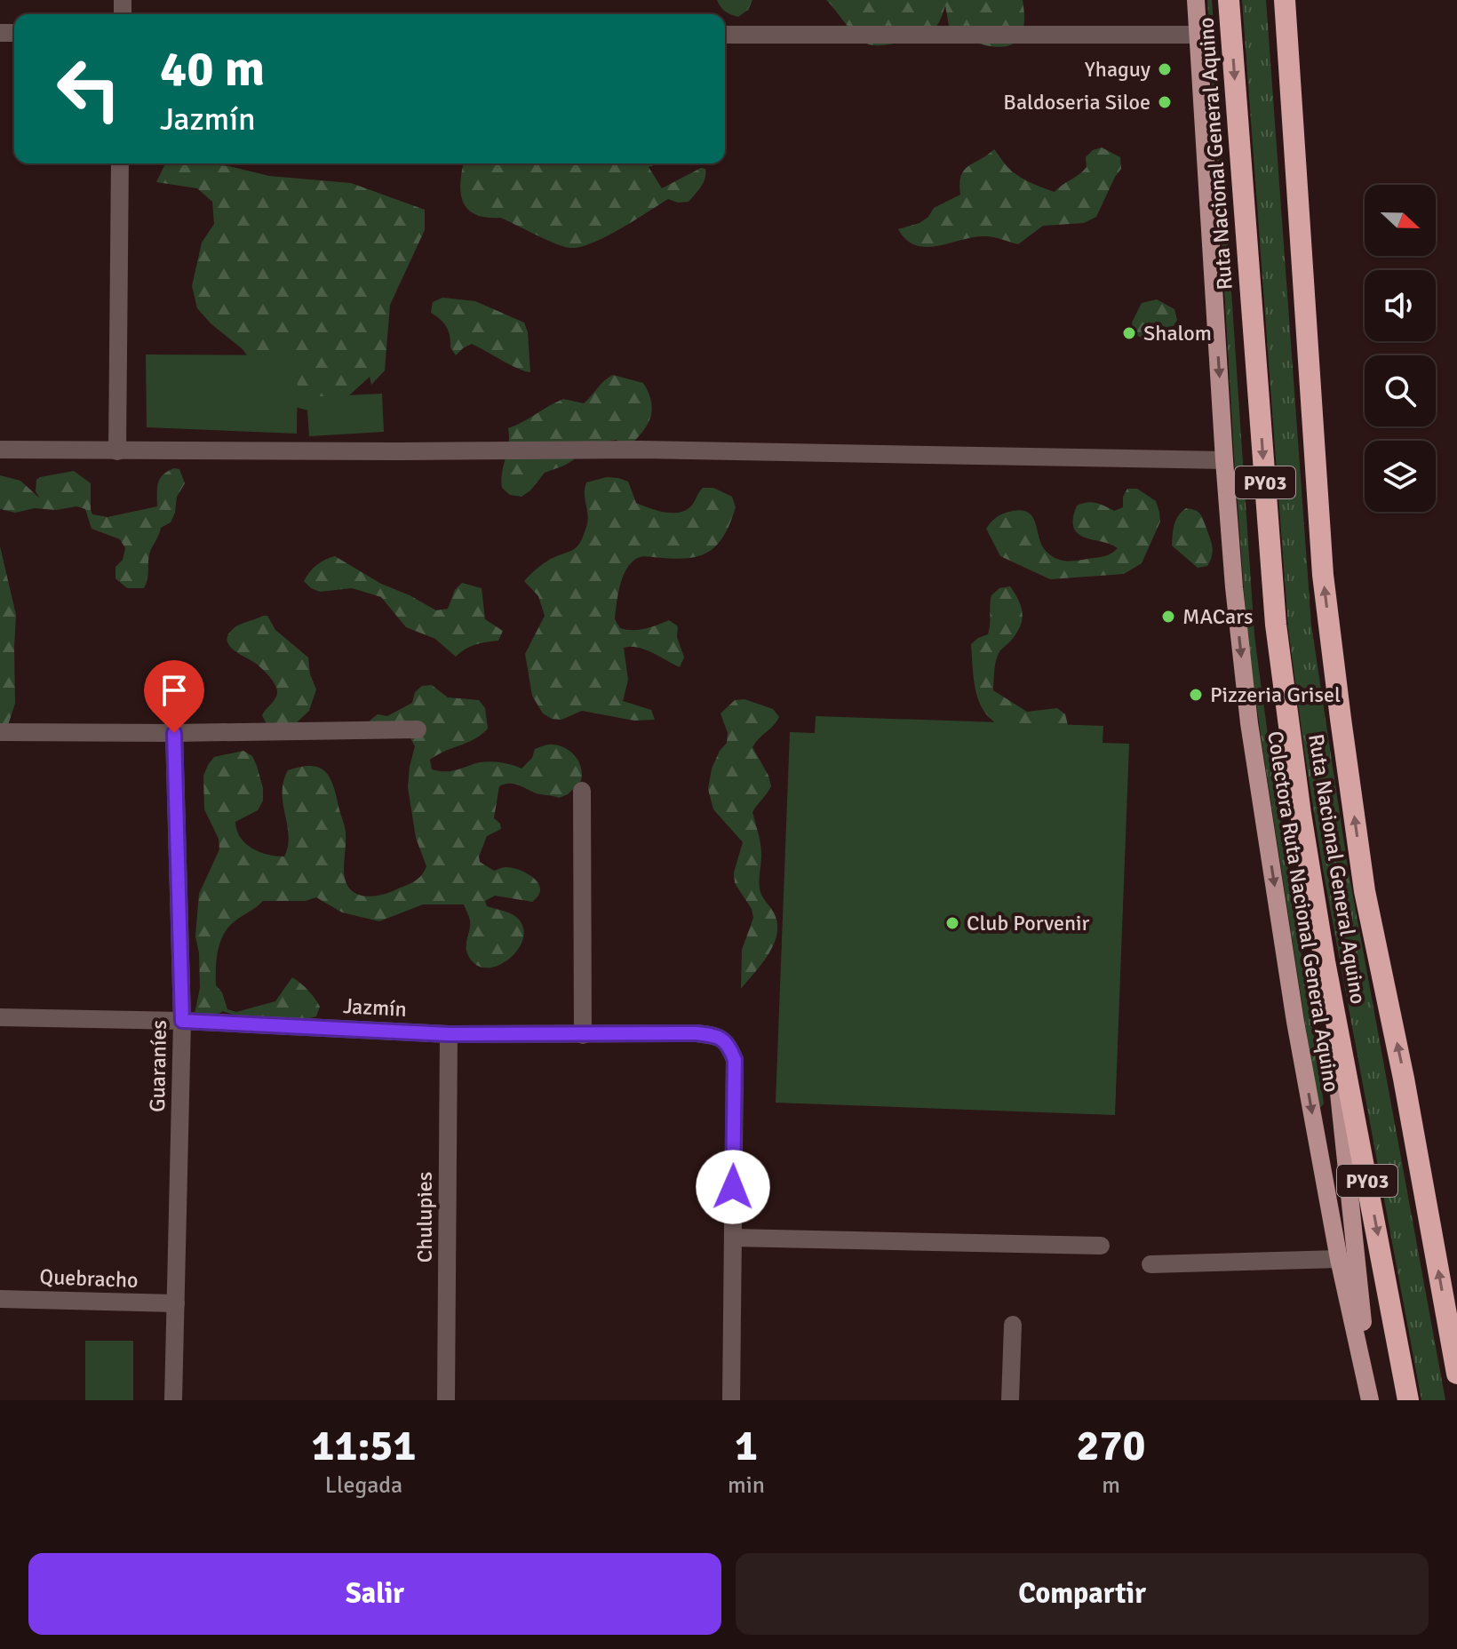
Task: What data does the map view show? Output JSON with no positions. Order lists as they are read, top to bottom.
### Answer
{
  "streets": {
    "highway": ["Ruta Nacional General Aquino", "PY03"],
    "main road": ["Colectora Ruta Nacional General Aquino"],
    "street": [
      "Jazmín",
      "Guaraníes",
      "Chulupies",
      "Quebracho"
    ]
  },
  "crossings": [
    ["Jazmín", "Guaraníes"],
    ["Jazmín", "Chulupies"],
    ["Guaraníes", "Quebracho"]
  ],
  "one_way": ["Colectora Ruta Nacional General Aquino"],
  "places": [
    "Yhaguy",
    "Baldoseria Siloe",
    "Shalom",
    "MACars",
    "Pizzeria Grisel",
    "Club Porvenir"
  ],
  "north": "right",
  "page": {
    "turn": ["40 m", "Jazmín"],
    "eta": [
      "11:51",
      "Llegada",
      "1",
      "min",
      "270",
      "m"
    ],
    "buttons": ["Salir", "Compartir"]
  }
}
